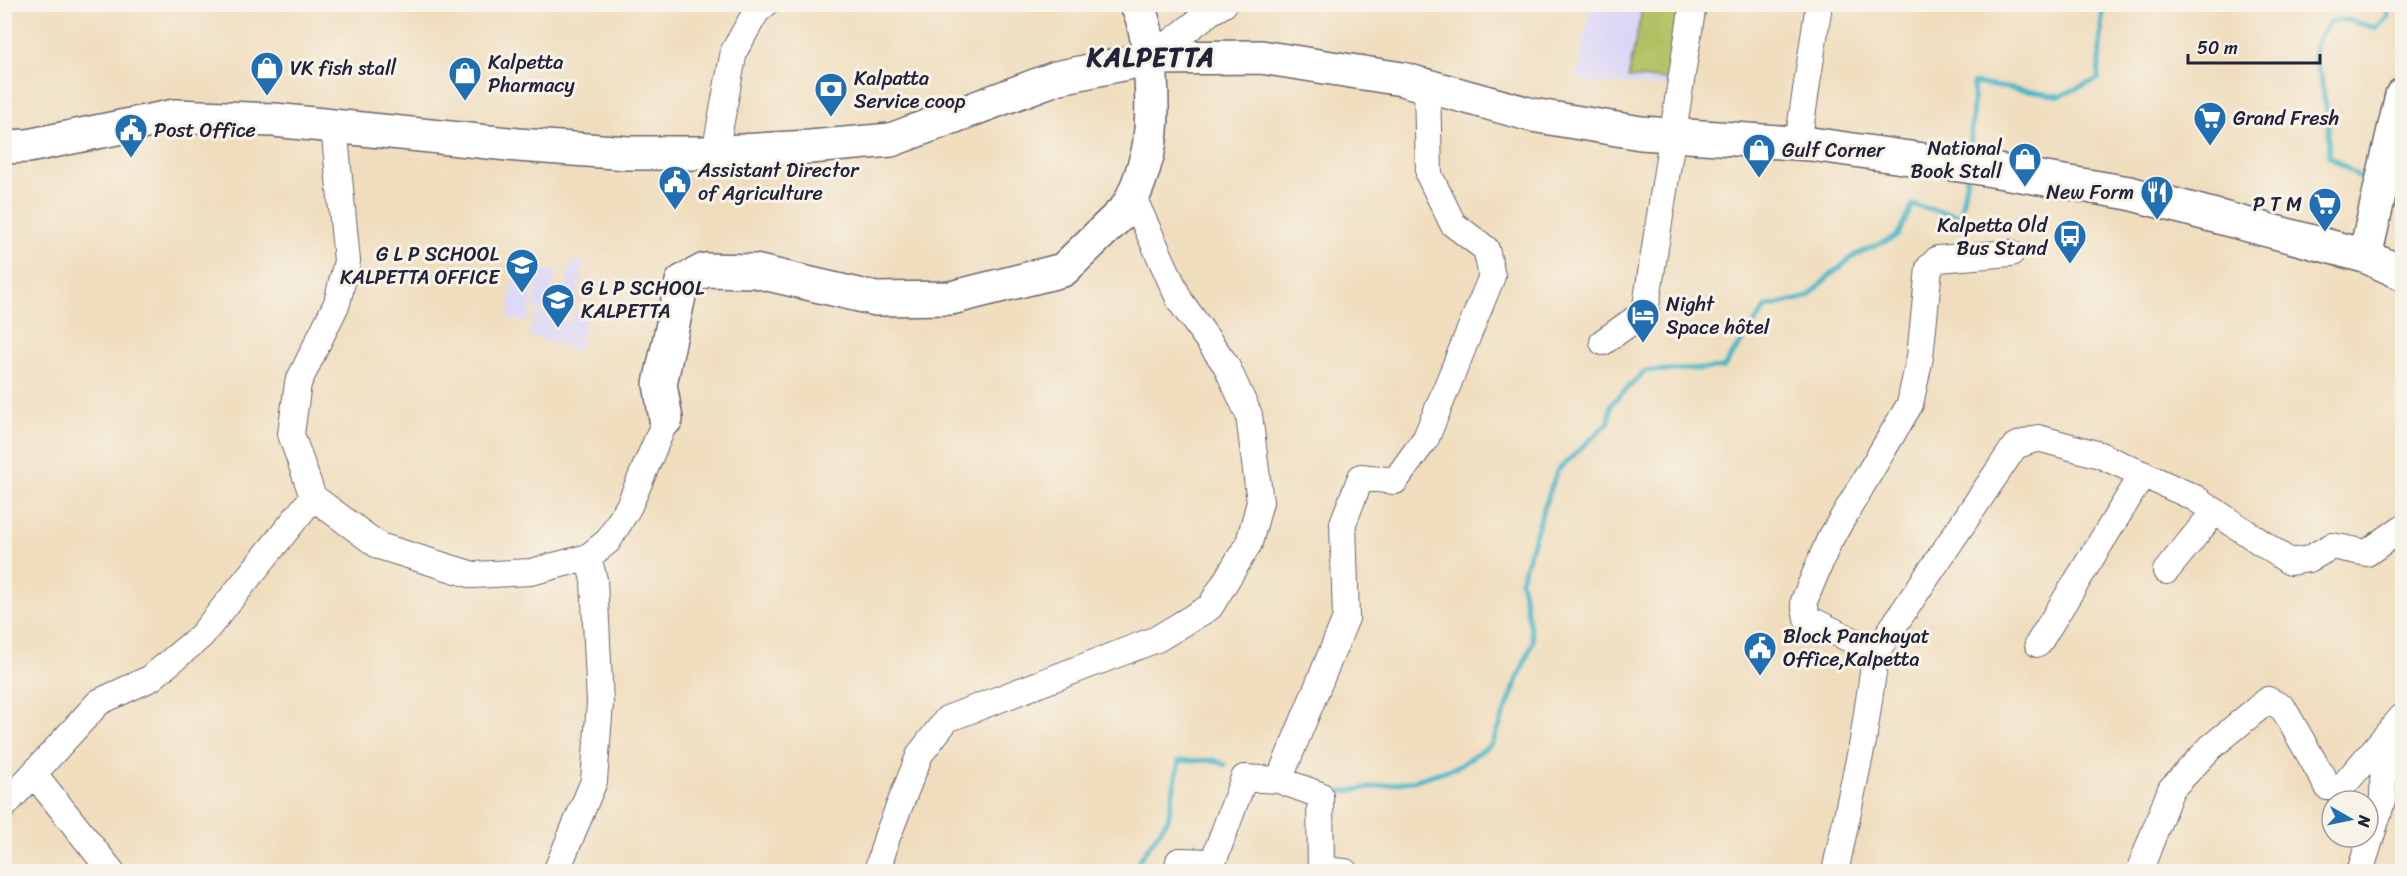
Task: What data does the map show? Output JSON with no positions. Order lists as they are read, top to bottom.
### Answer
{
  "districts": ["KALPETTA"],
  "places": {
    "shop": [
      "VK fish stall",
      "Kalpetta Pharmacy",
      "Gulf Corner",
      "National Book Stall"
    ],
    "bank": ["Kalpatta Service coop"],
    "supermarket": ["Grand Fresh", "P T M"],
    "public building": ["Post Office", "Assistant Director of Agriculture", "Block Panchayat Office,Kalpetta"],
    "restaurant": ["New Form"],
    "bus stop": ["Kalpetta Old Bus Stand"],
    "school or university": ["G L P SCHOOL KALPETTA OFFICE", "G L P SCHOOL KALPETTA"],
    "hotel": ["Night Space hôtel"]
  },
  "scale_bar": "50 m",
  "north": "right"
}
